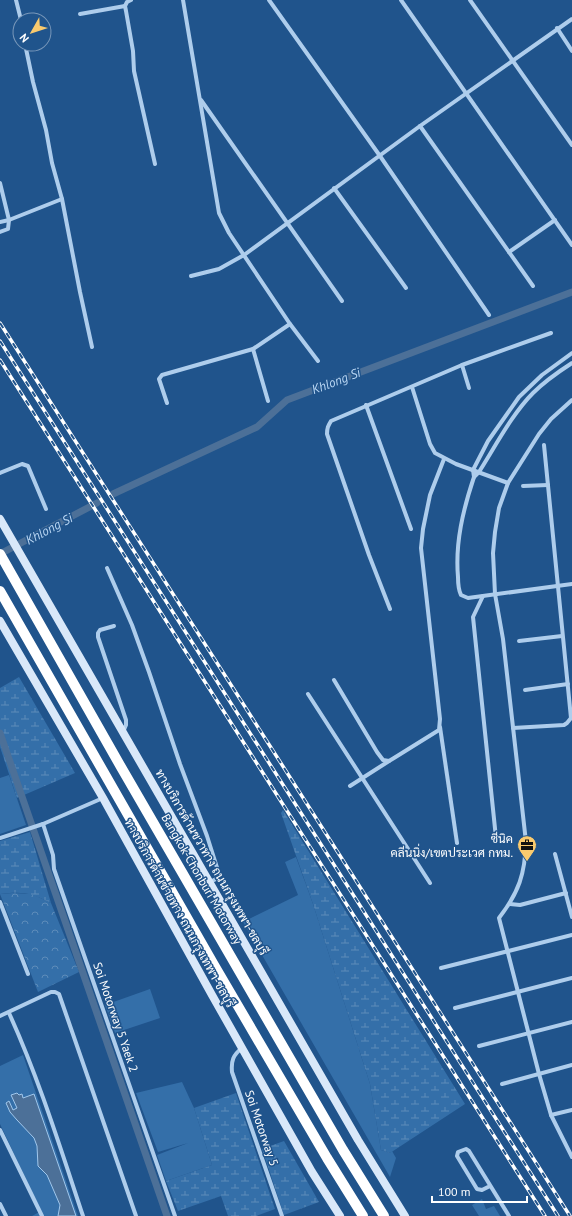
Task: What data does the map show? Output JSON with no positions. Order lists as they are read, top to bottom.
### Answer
{
  "streets": {
    "highway": ["Bangkok-Chonburi Motorway"],
    "main road": ["ทางบริการด้านขวาทาง ถนนกรุงเทพฯ-ชลบุรี", "ทางบริการด้านซ้ายทาง ถนนกรุงเทพฯ-ชลบุรี"],
    "street": ["Soi Motorway 5 Yaek 2", "Soi Motorway 5"]
  },
  "crossings": [
    ["ทางบริการด้านซ้ายทาง ถนนกรุงเทพฯ-ชลบุรี", "Soi Motorway 5"]
  ],
  "water": ["Khlong Si"],
  "places": {
    "office": ["ซีนิค คลีนนิ่ง/เขตประเวศ กทม."]
  },
  "scale_bar": "100 m",
  "north": "bottom left"
}
